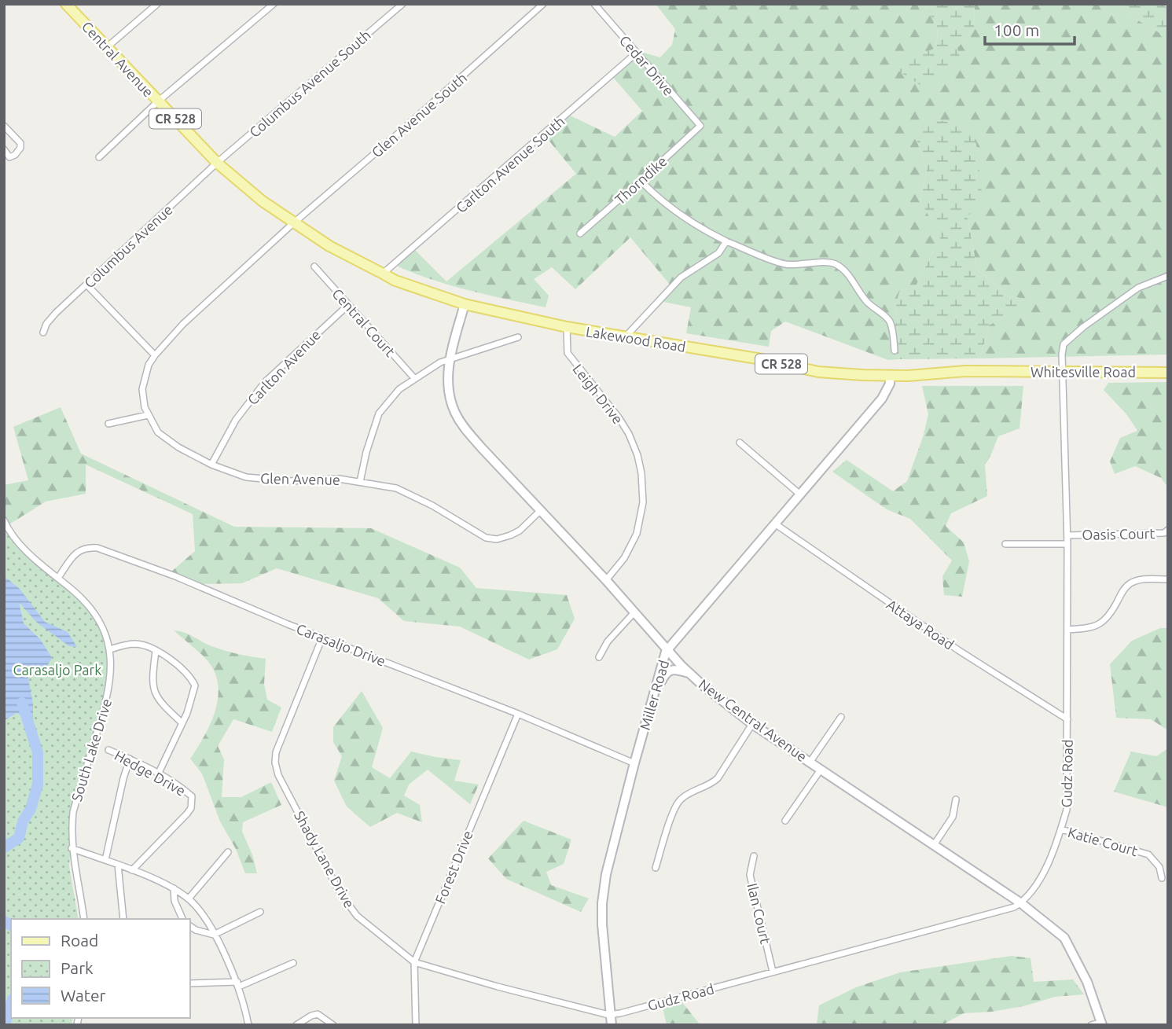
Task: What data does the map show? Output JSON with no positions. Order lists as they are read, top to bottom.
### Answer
{
  "streets": {
    "main road": [
      "Central Avenue",
      "CR 528",
      "Lakewood Road",
      "Whitesville Road"
    ],
    "street": [
      "Cedar Drive",
      "Columbus Avenue South",
      "Glen Avenue South",
      "Carlton Avenue South",
      "Thorndike",
      "Columbus Avenue",
      "Central Court",
      "Carlton Avenue",
      "Leigh Drive",
      "Glen Avenue",
      "Oasis Court",
      "Attaya Road",
      "Carasaljo Drive",
      "Miller Road",
      "New Central Avenue",
      "South Lake Drive",
      "Hedge Drive",
      "Gudz Road",
      "Katie Court",
      "Shady Lane Drive",
      "Forest Drive",
      "Ilan Court"
    ]
  },
  "crossings": [
    ["Central Avenue", "Columbus Avenue South"],
    ["Central Avenue", "Glen Avenue South"],
    ["Central Avenue", "Columbus Avenue"],
    ["Central Avenue", "Lakewood Road"],
    ["Central Avenue", "Glen Avenue"],
    ["Cedar Drive", "Carlton Avenue South"],
    ["Cedar Drive", "Thorndike"],
    ["Columbus Avenue South", "Columbus Avenue"],
    ["Glen Avenue South", "Lakewood Road"],
    ["Glen Avenue South", "Glen Avenue"],
    ["Carlton Avenue South", "Lakewood Road"],
    ["Central Court", "Carlton Avenue"],
    ["Lakewood Road", "Whitesville Road"],
    ["Lakewood Road", "Leigh Drive"],
    ["Lakewood Road", "Glen Avenue"],
    ["Lakewood Road", "Miller Road"],
    ["Lakewood Road", "New Central Avenue"],
    ["Carlton Avenue", "Glen Avenue"],
    ["Whitesville Road", "Gudz Road"],
    ["Leigh Drive", "New Central Avenue"],
    ["Glen Avenue", "New Central Avenue"],
    ["Oasis Court", "Gudz Road"],
    ["Attaya Road", "Miller Road"],
    ["Attaya Road", "Gudz Road"],
    ["Carasaljo Drive", "Miller Road"],
    ["Carasaljo Drive", "South Lake Drive"],
    ["Carasaljo Drive", "Shady Lane Drive"],
    ["Carasaljo Drive", "Forest Drive"],
    ["Miller Road", "New Central Avenue"],
    ["Miller Road", "Gudz Road"],
    ["Miller Road", "Shady Lane Drive"],
    ["New Central Avenue", "Gudz Road"],
    ["Gudz Road", "Katie Court"],
    ["Gudz Road", "Shady Lane Drive"],
    ["Gudz Road", "Ilan Court"],
    ["Shady Lane Drive", "Forest Drive"]
  ],
  "parks": ["Carasaljo Park"],
  "legend": ["Road", "Park", "Water"],
  "scale_bar": "100 m"
}
